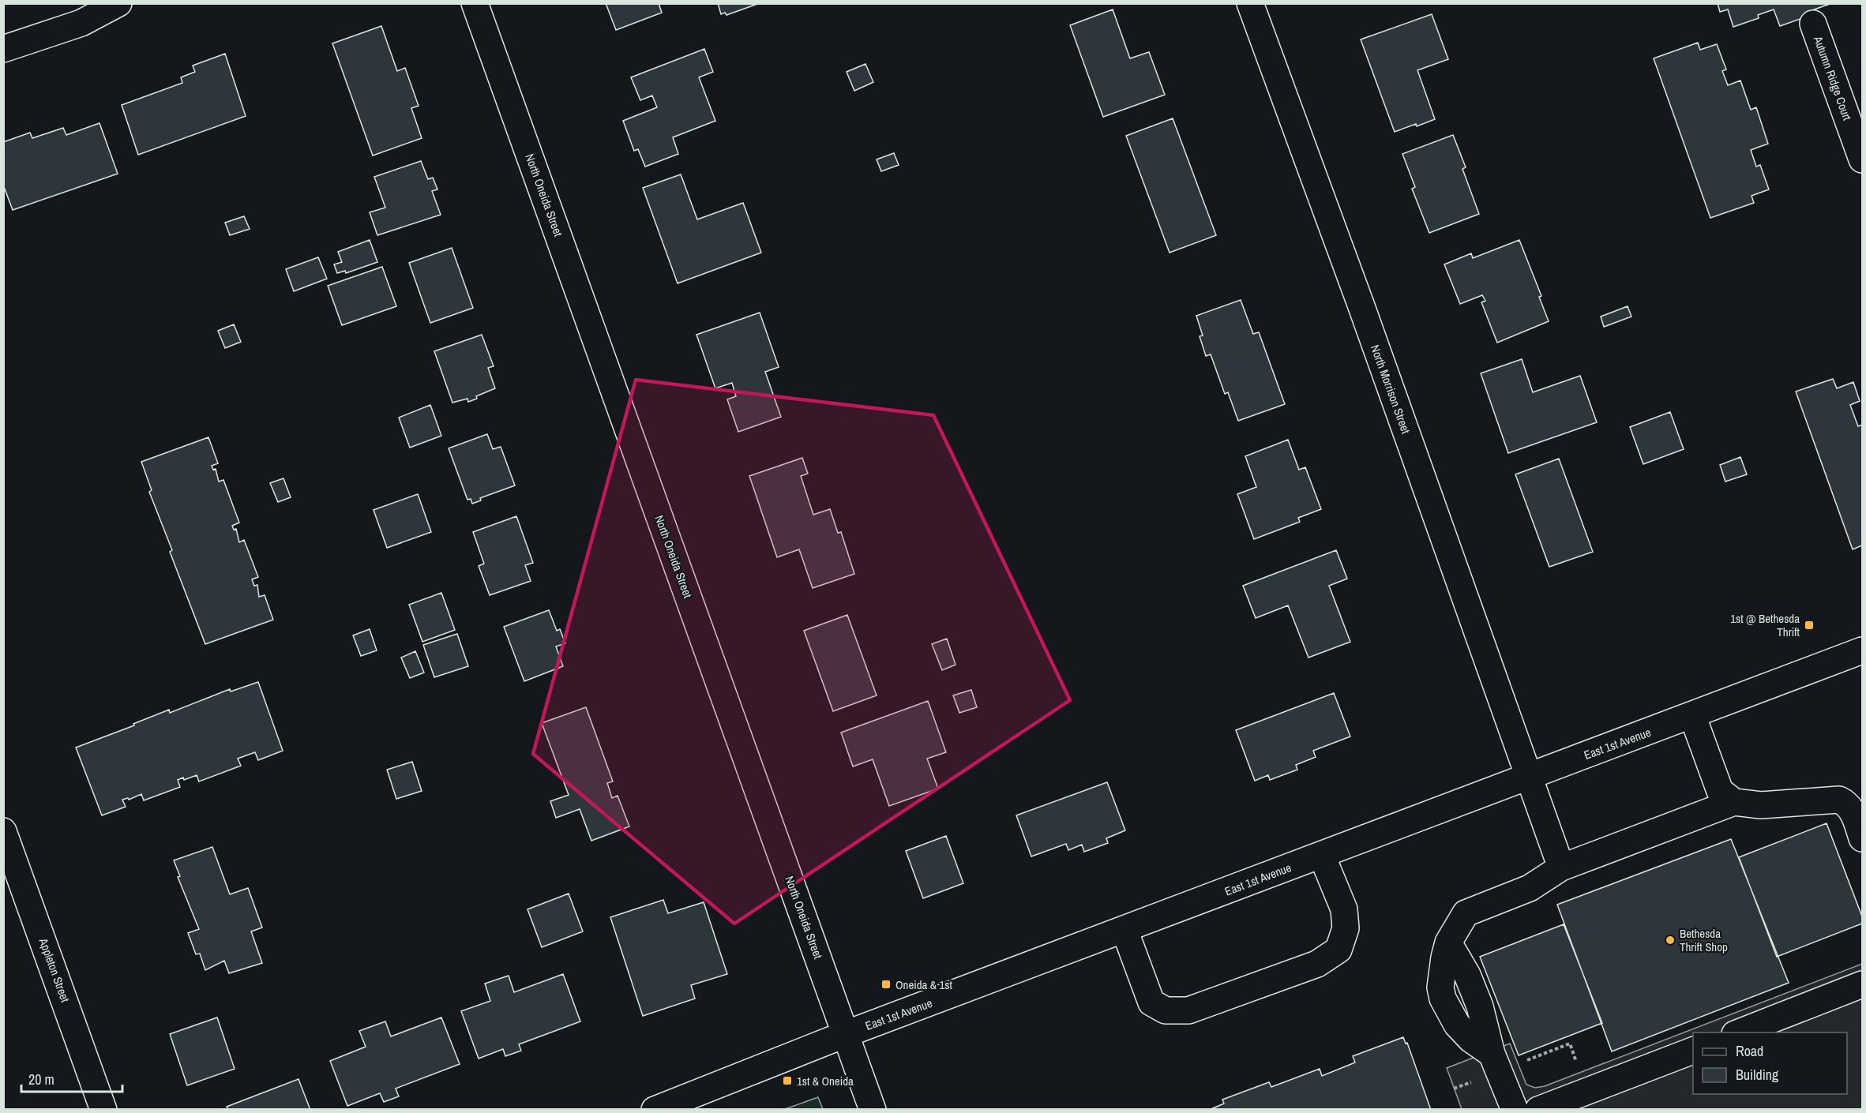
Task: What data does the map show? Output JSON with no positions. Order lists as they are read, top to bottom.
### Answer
{
  "streets": {
    "street": [
      "Autumn Ridge Court",
      "North Oneida Street",
      "North Morrison Street",
      "East 1st Avenue",
      "Appleton Street"
    ]
  },
  "crossings": [
    ["North Oneida Street", "East 1st Avenue"],
    ["North Morrison Street", "East 1st Avenue"]
  ],
  "places": {
    "transit": ["1st @ Bethesda Thrift", "Oneida & 1st", "1st & Oneida"],
    "other": ["Bethesda Thrift Shop"]
  },
  "legend": ["Road", "Building"],
  "scale_bar": "20 m"
}
